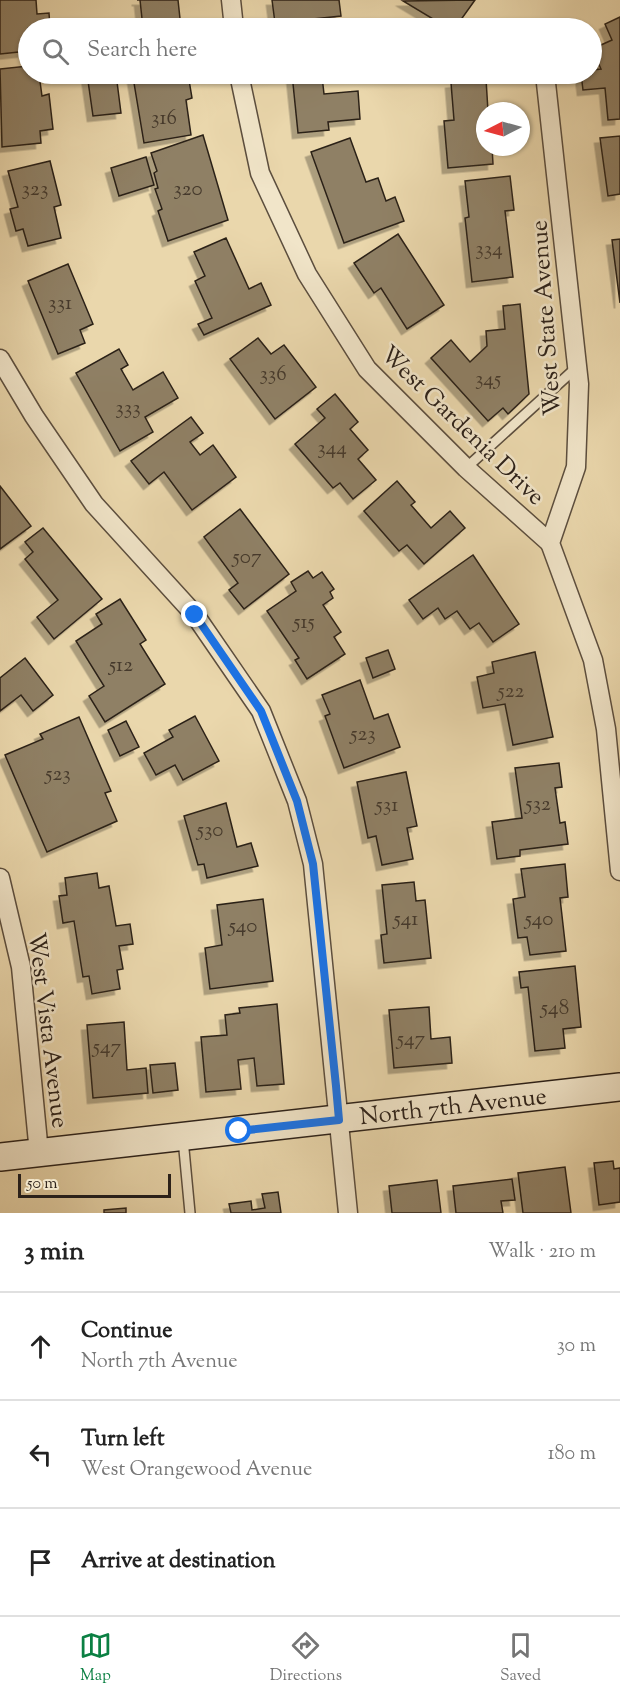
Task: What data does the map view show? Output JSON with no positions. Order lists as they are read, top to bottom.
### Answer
{
  "streets": {
    "main road": ["North 7th Avenue"],
    "street": ["West State Avenue", "West Gardenia Drive", "West Vista Avenue"]
  },
  "crossings": [
    ["West State Avenue", "West Gardenia Drive"],
    ["West Vista Avenue", "North 7th Avenue"]
  ],
  "house_numbers": [
    "316",
    "323",
    "320",
    "334",
    "331",
    "336",
    "345",
    "333",
    "344",
    "507",
    "515",
    "512",
    "522",
    "523",
    "523",
    "532",
    "531",
    "530",
    "541",
    "540",
    "540",
    "548",
    "547",
    "547"
  ],
  "scale_bar": "50 m",
  "north": "left",
  "page": {
    "search": "Search here",
    "scale": "50 m",
    "heading": ["3 min", "Walk · 210 m"],
    "list": [
      ["Continue", "North 7th Avenue", "30 m"],
      ["Turn left", "West Orangewood Avenue", "180 m"],
      "Arrive at destination"
    ],
    "nav": ["Map", "Directions", "Saved"]
  }
}
